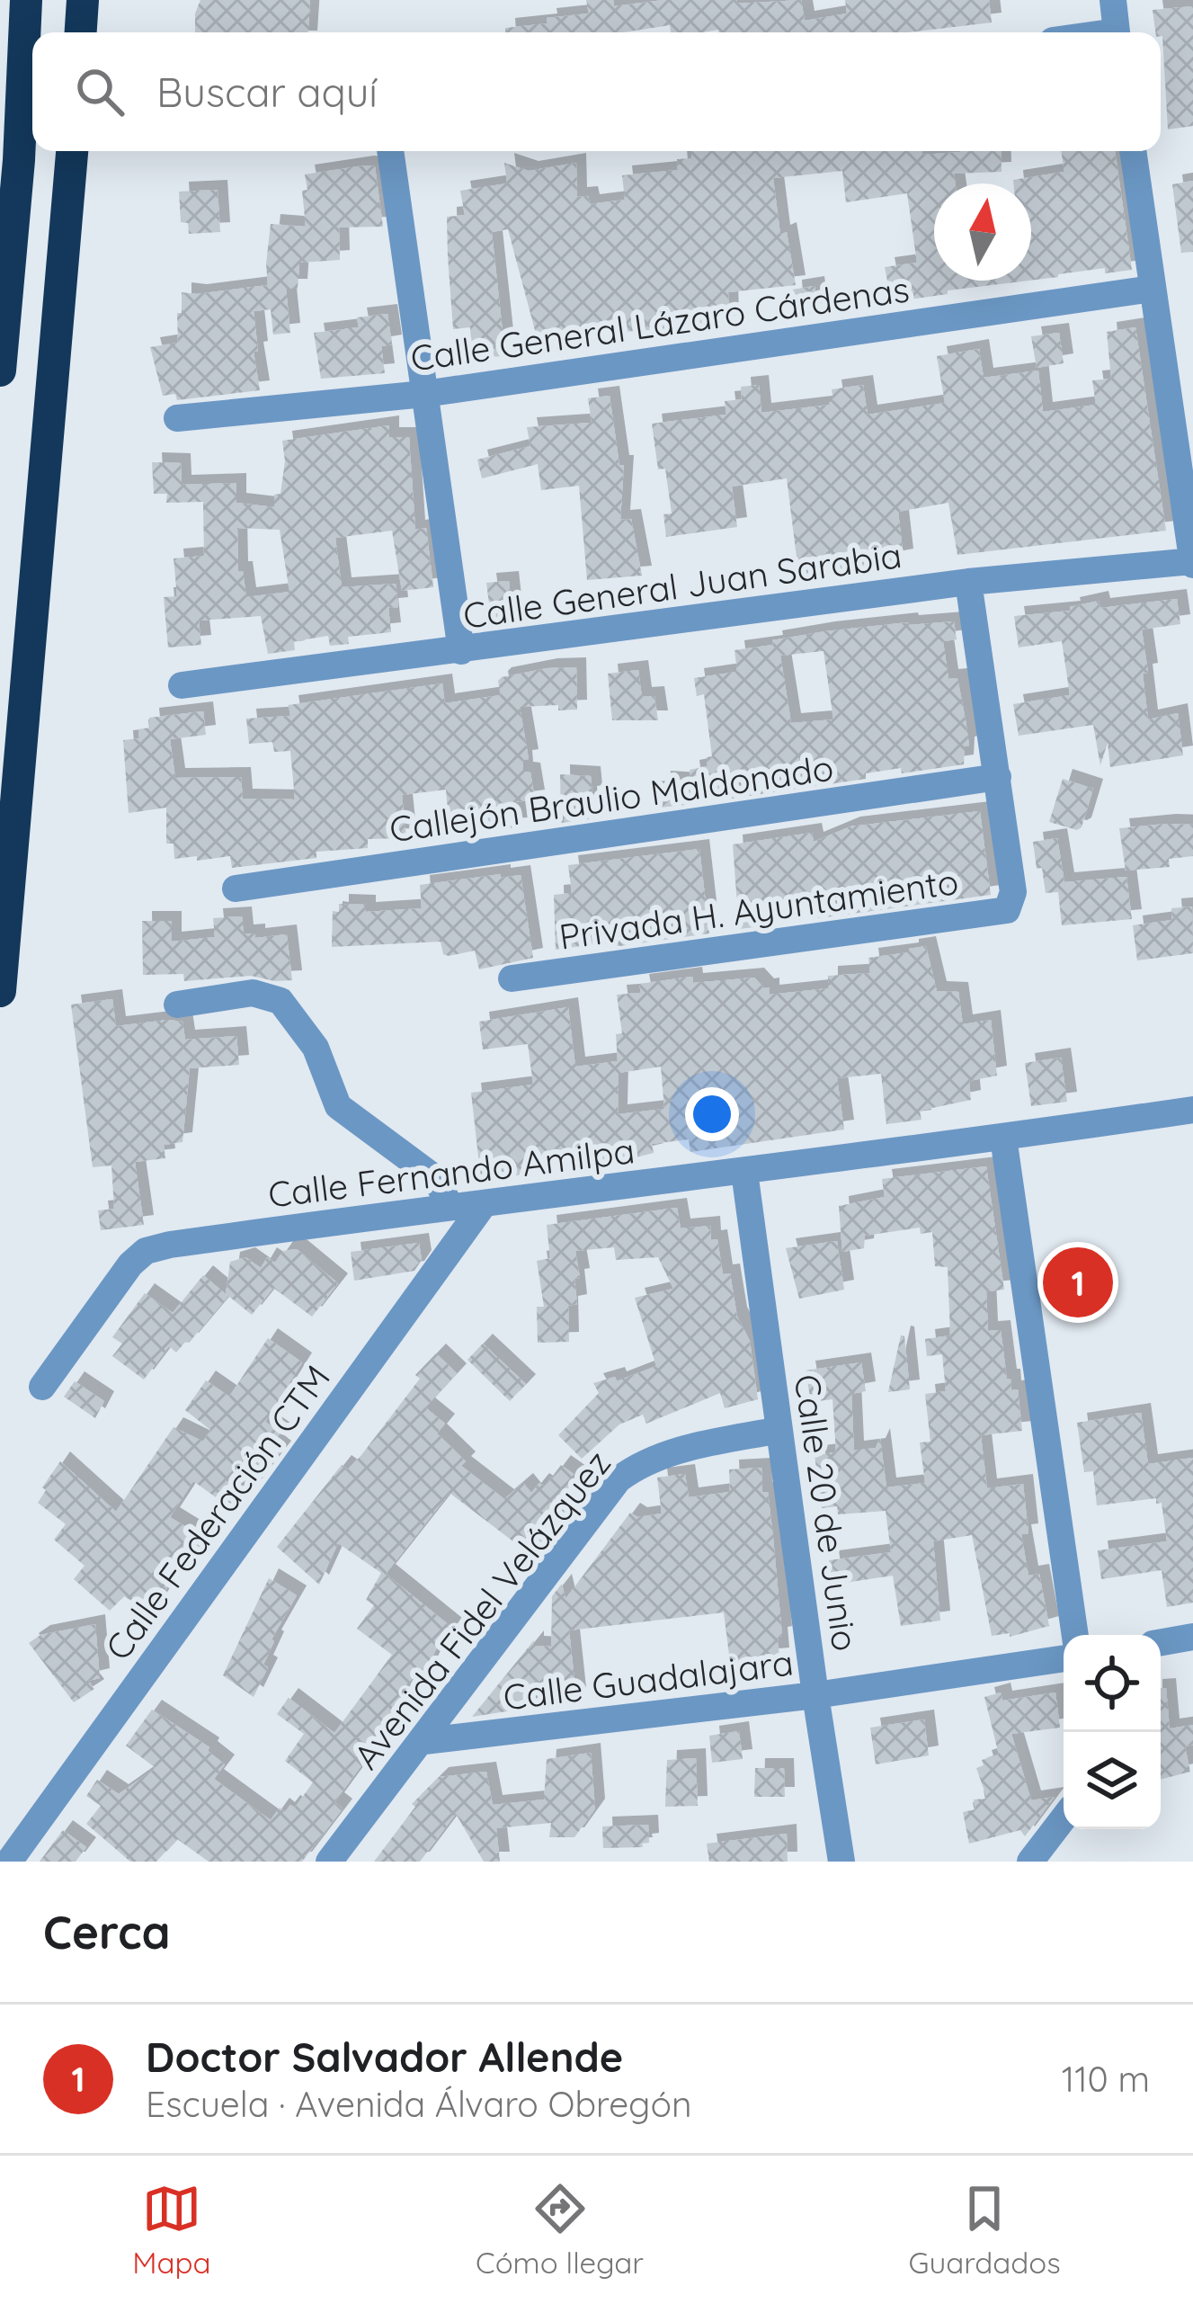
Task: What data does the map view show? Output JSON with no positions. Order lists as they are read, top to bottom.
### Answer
{
  "streets": {
    "street": [
      "Calle General Lázaro Cárdenas",
      "Calle General Juan Sarabia",
      "Callejón Braulio Maldonado",
      "Privada H. Ayuntamiento",
      "Calle Fernando Amilpa",
      "Calle Federación CTM",
      "Calle 20 de Junio",
      "Avenida Fidel Velázquez",
      "Calle Guadalajara"
    ]
  },
  "crossings": [
    ["Callejón Braulio Maldonado", "Privada H. Ayuntamiento"],
    ["Calle Fernando Amilpa", "Calle Federación CTM"],
    ["Calle Fernando Amilpa", "Calle 20 de Junio"],
    ["Calle 20 de Junio", "Avenida Fidel Velázquez"],
    ["Calle 20 de Junio", "Calle Guadalajara"],
    ["Avenida Fidel Velázquez", "Calle Guadalajara"]
  ],
  "north": "top",
  "page": {
    "search": "Buscar aquí",
    "pins": "1",
    "heading": "Cerca",
    "list": [
      {
        "mark": "1",
        "name": "Doctor Salvador Allende",
        "note": "Escuela · Avenida Álvaro Obregón",
        "value": "110 m"
      }
    ],
    "nav": ["Mapa", "Cómo llegar", "Guardados"]
  }
}
